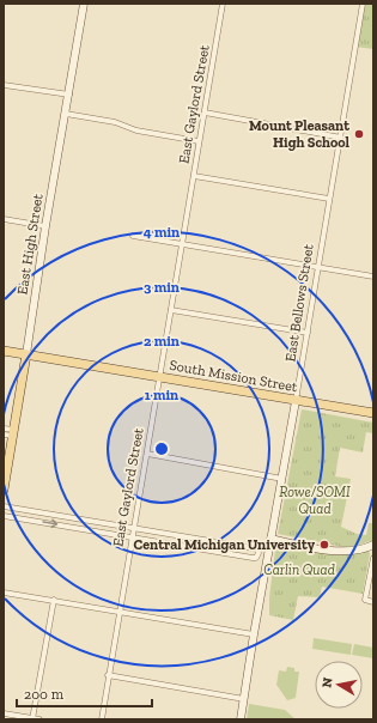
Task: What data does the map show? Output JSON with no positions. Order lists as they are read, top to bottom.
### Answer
{
  "streets": {
    "main road": ["East High Street", "South Mission Street"],
    "street": ["East Gaylord Street", "East Bellows Street"]
  },
  "crossings": [
    ["East Gaylord Street", "South Mission Street"],
    ["East High Street", "South Mission Street"],
    ["East Bellows Street", "South Mission Street"]
  ],
  "parks": ["Rowe/SOMI Quad", "Carlin Quad"],
  "places": ["Mount Pleasant High School", "Central Michigan University"],
  "scale_bar": "200 m",
  "north": "left",
  "rings": [
    "4 min",
    "3 min",
    "2 min",
    "1 min"
  ]
}
